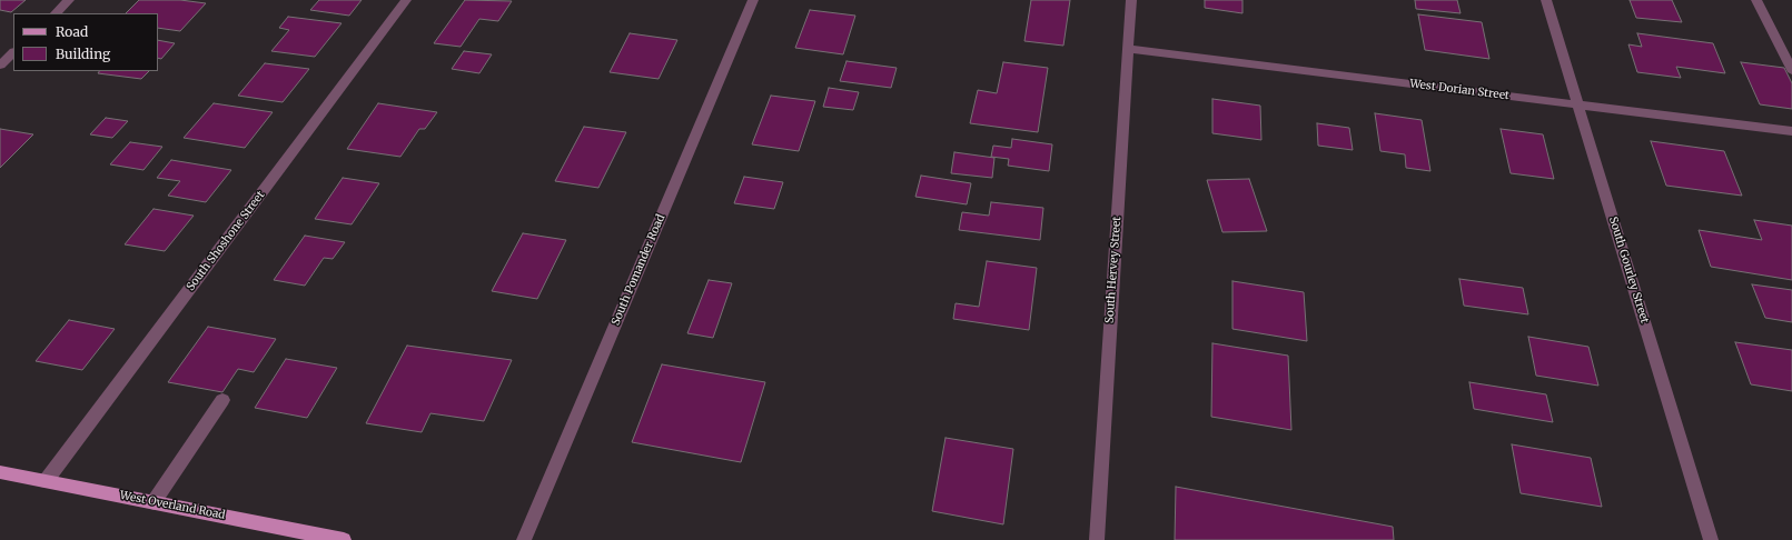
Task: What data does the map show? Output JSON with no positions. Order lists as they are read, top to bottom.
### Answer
{
  "streets": {
    "main road": ["West Overland Road"],
    "street": [
      "West Dorian Street",
      "South Shoshone Street",
      "South Pomander Road",
      "South Hervey Street",
      "South Gourley Street"
    ]
  },
  "crossings": [
    ["West Dorian Street", "South Hervey Street"],
    ["West Dorian Street", "South Gourley Street"],
    ["South Shoshone Street", "West Overland Road"]
  ],
  "legend": ["Road", "Building"]
}
